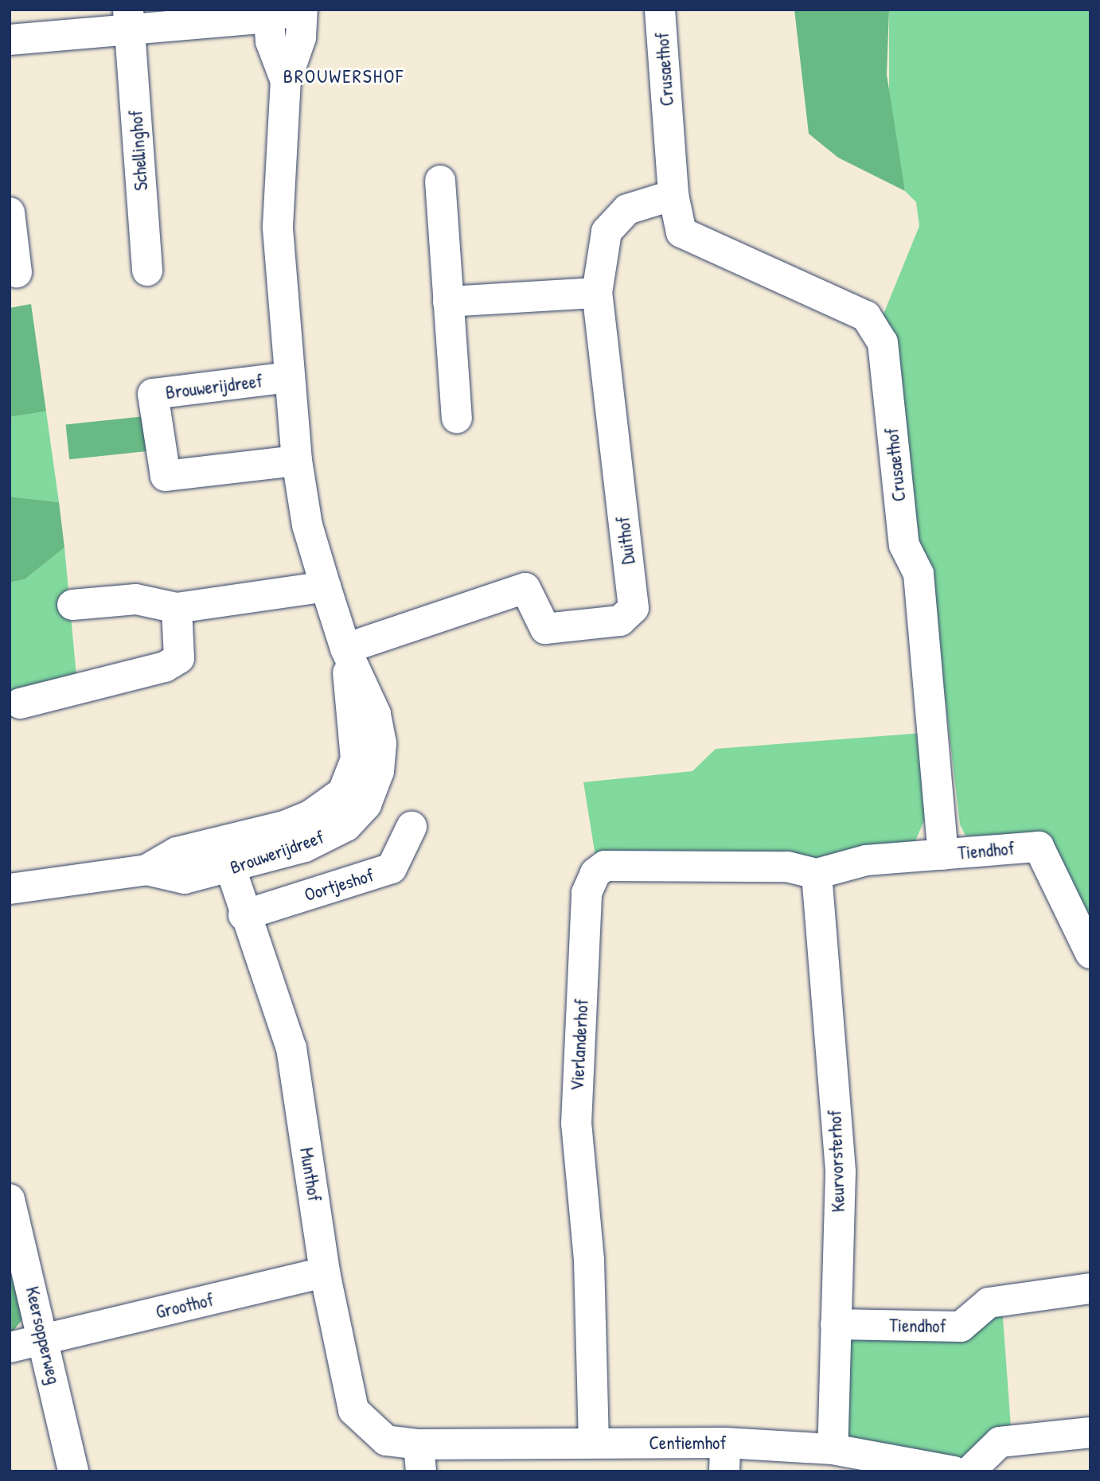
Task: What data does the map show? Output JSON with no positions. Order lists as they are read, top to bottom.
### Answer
{
  "streets": {
    "street": [
      "Crusaethof",
      "Schellinghof",
      "Brouwerijdreef",
      "Duithof",
      "Tiendhof",
      "Oortjeshof",
      "Vierlanderhof",
      "Keurvorsterhof",
      "Munthof",
      "Groothof",
      "Keersopperweg",
      "Centiemhof"
    ]
  },
  "crossings": [
    ["Crusaethof", "Tiendhof"],
    ["Brouwerijdreef", "Duithof"],
    ["Brouwerijdreef", "Munthof"],
    ["Tiendhof", "Vierlanderhof"],
    ["Tiendhof", "Keurvorsterhof"],
    ["Oortjeshof", "Munthof"],
    ["Vierlanderhof", "Keurvorsterhof"],
    ["Vierlanderhof", "Centiemhof"],
    ["Keurvorsterhof", "Centiemhof"],
    ["Munthof", "Groothof"],
    ["Munthof", "Centiemhof"],
    ["Groothof", "Keersopperweg"]
  ],
  "districts": ["BROUWERSHOF"]
}
